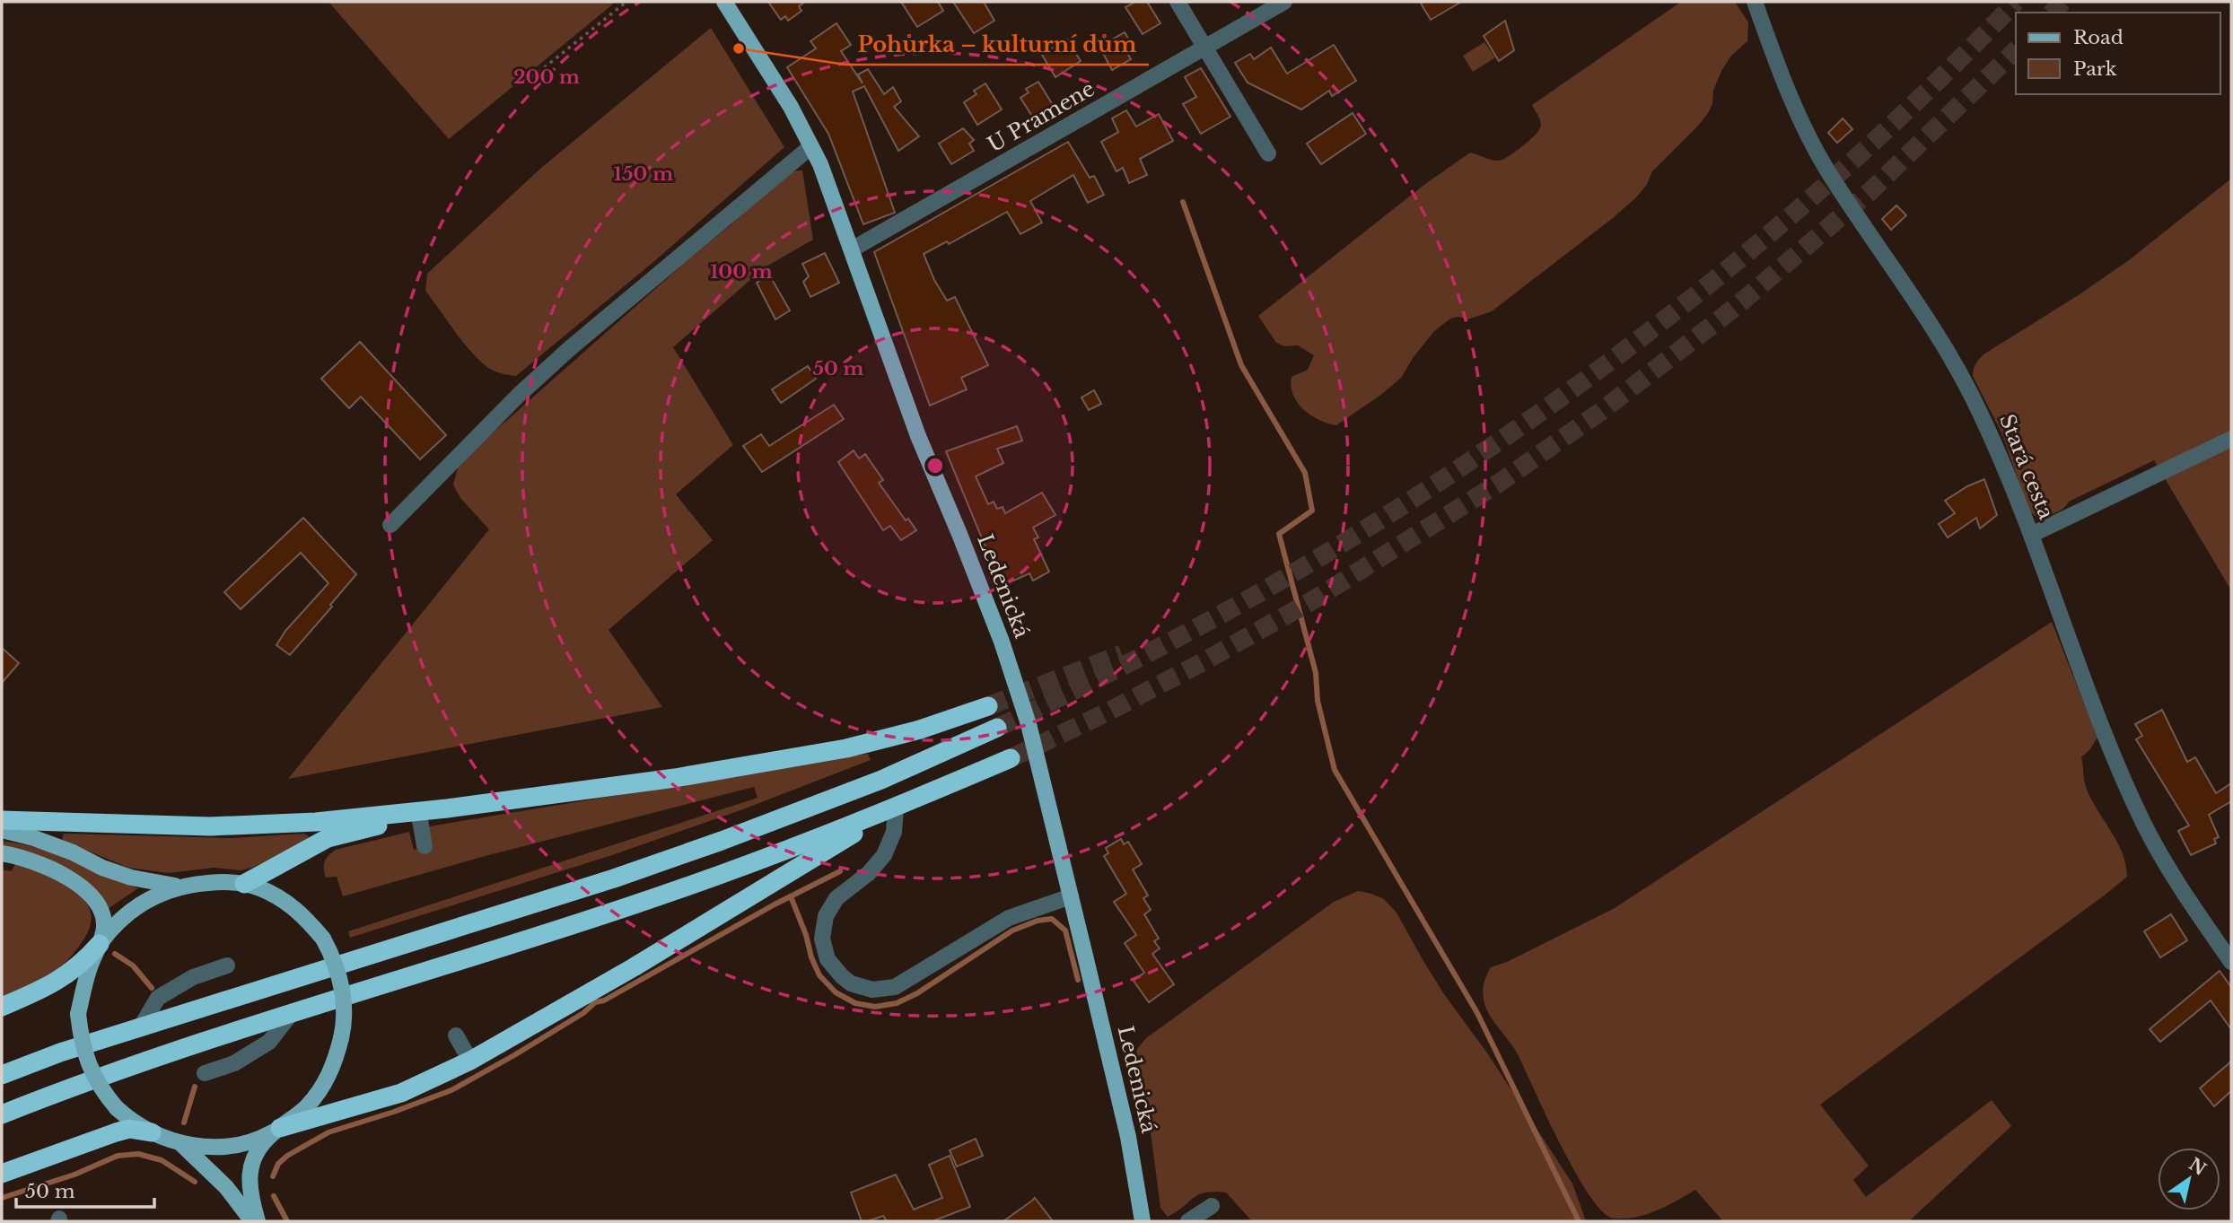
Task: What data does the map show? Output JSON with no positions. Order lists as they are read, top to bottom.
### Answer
{
  "streets": {
    "main road": ["Ledenická"],
    "street": ["U Pramene", "Stará cesta"]
  },
  "crossings": [
    ["U Pramene", "Ledenická"]
  ],
  "places": ["Pohůrka – kulturní dům"],
  "legend": ["Road", "Park"],
  "scale_bar": "50 m",
  "north": "top right",
  "rings": [
    "200 m",
    "150 m",
    "100 m",
    "50 m"
  ]
}
